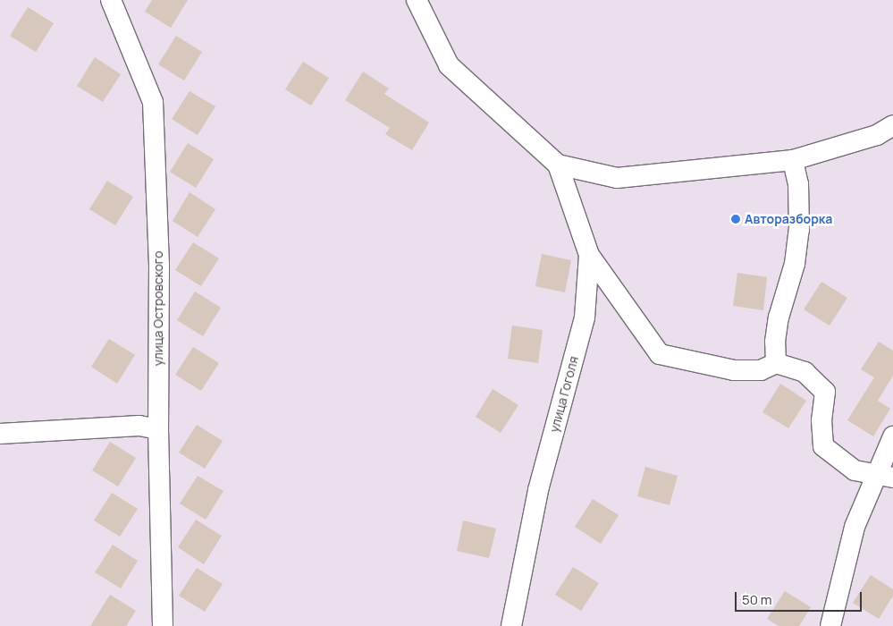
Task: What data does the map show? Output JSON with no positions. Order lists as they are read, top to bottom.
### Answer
{
  "streets": {
    "street": ["улица Островского", "улица Гоголя"]
  },
  "places": ["Авторазборка"],
  "scale_bar": "50 m"
}
